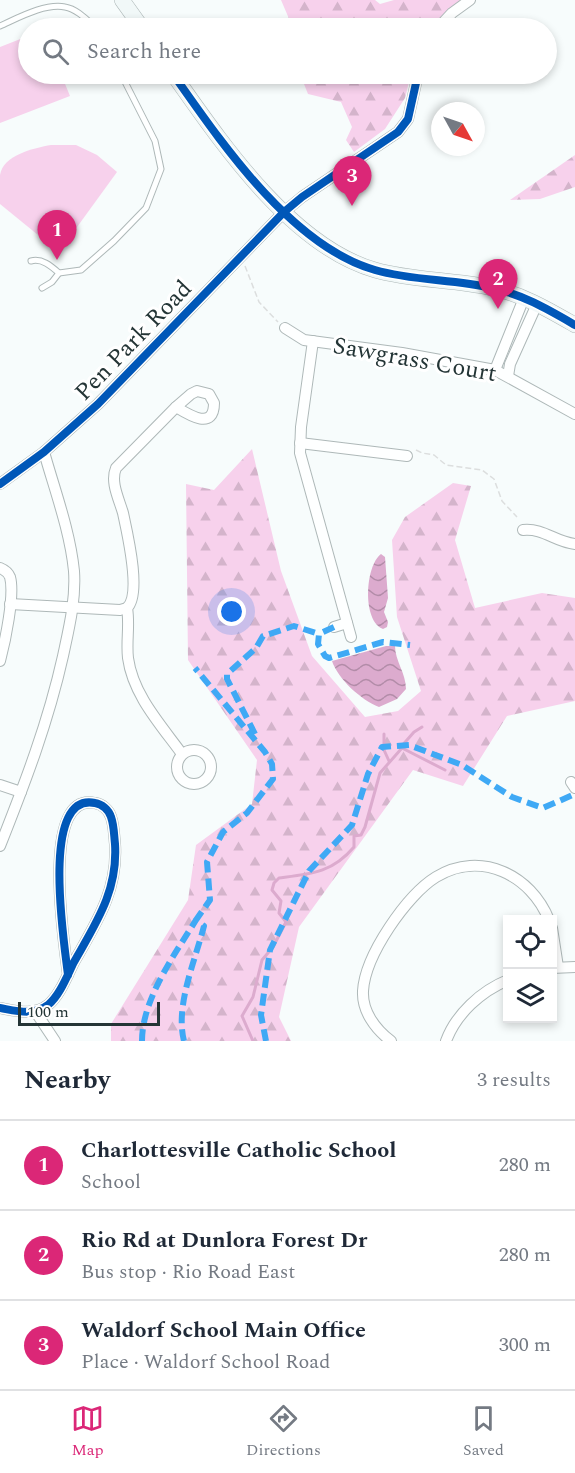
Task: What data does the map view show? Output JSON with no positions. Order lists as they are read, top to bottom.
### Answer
{
  "streets": {
    "street": ["Pen Park Road", "Sawgrass Court"]
  },
  "scale_bar": "100 m",
  "north": "bottom right",
  "page": {
    "search": "Search here",
    "pins": ["3", "1", "2"],
    "scale": "100 m",
    "heading": ["Nearby", "3 results"],
    "list": [
      {
        "mark": "1",
        "name": "Charlottesville Catholic School",
        "note": "School",
        "value": "280 m"
      },
      {
        "mark": "2",
        "name": "Rio Rd at Dunlora Forest Dr",
        "note": "Bus stop · Rio Road East",
        "value": "280 m"
      },
      {
        "mark": "3",
        "name": "Waldorf School Main Office",
        "note": "Place · Waldorf School Road",
        "value": "300 m"
      }
    ],
    "nav": ["Map", "Directions", "Saved"]
  }
}
